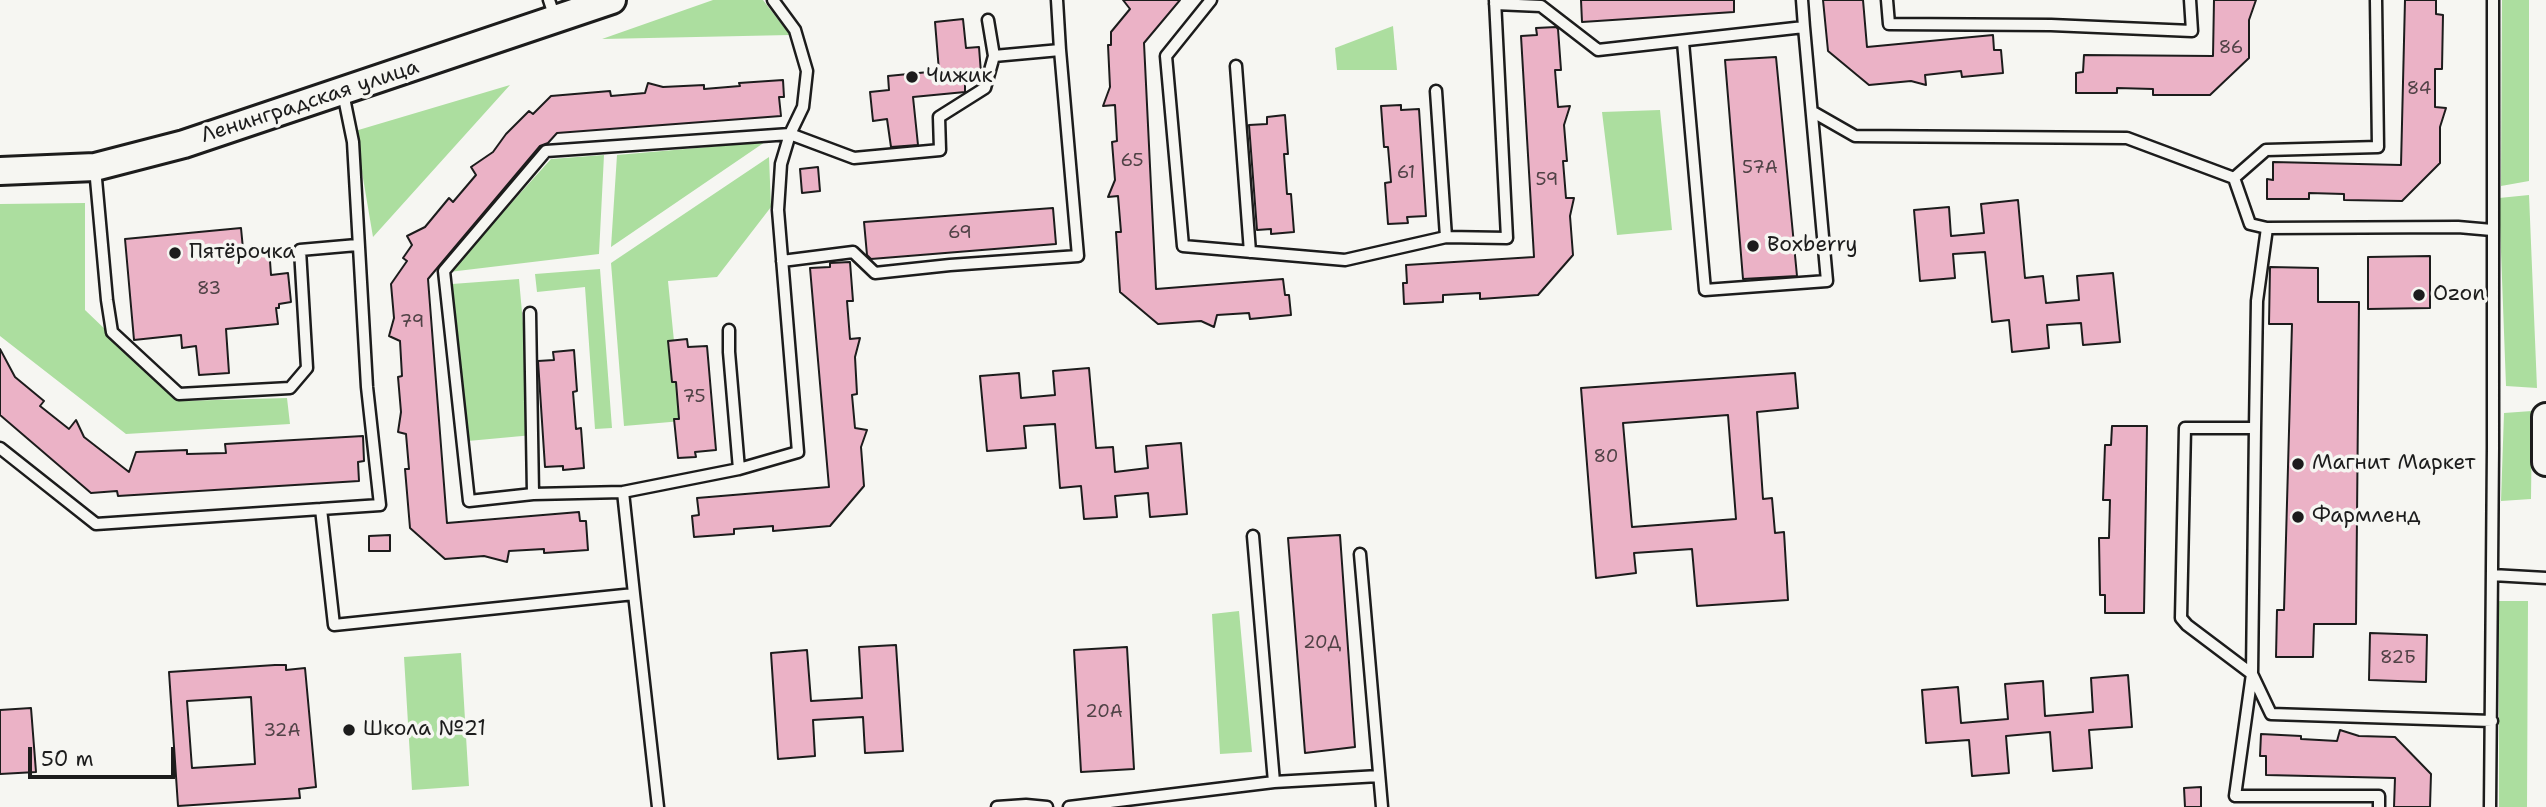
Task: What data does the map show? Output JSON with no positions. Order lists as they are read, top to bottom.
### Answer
{
  "streets": {
    "street": ["Ленинградская улица"]
  },
  "places": [
    "Чижик",
    "Boxberry",
    "Пятёрочка",
    "Ozon",
    "Магнит Маркет",
    "Фармленд",
    "Школа №21"
  ],
  "house_numbers": [
    "86",
    "84",
    "65",
    "57А",
    "61",
    "59",
    "69",
    "83",
    "79",
    "75",
    "80",
    "20Д",
    "82Б",
    "20А",
    "32А"
  ],
  "scale_bar": "50 m"
}
